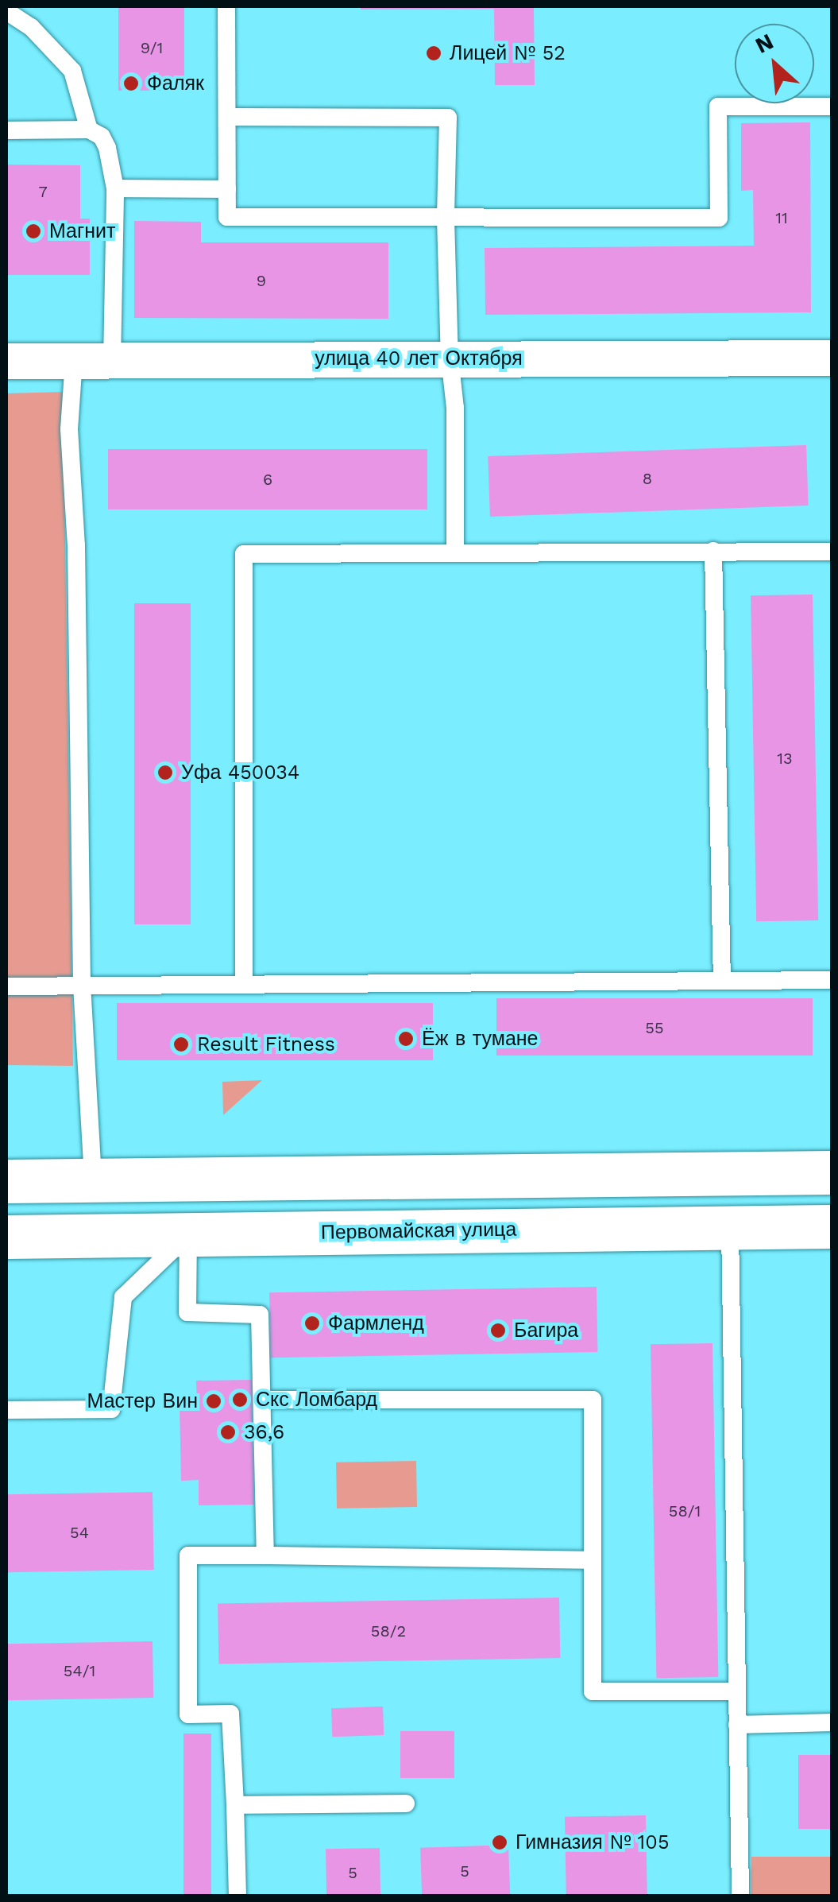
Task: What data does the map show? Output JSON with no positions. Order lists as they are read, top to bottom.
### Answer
{
  "streets": {
    "main road": ["Первомайская улица"],
    "street": ["улица 40 лет Октября"]
  },
  "places": [
    "Лицей № 52",
    "Фаляк",
    "Магнит",
    "Уфа 450034",
    "Ёж в тумане",
    "Result Fitness",
    "Фармленд",
    "Багира",
    "Скс Ломбард",
    "Мастер Вин",
    "36,6",
    "Гимназия № 105"
  ],
  "house_numbers": [
    "9/1",
    "7",
    "11",
    "9",
    "8",
    "6",
    "13",
    "55",
    "58/1",
    "54",
    "58/2",
    "54/1",
    "5",
    "5"
  ],
  "north": "top left"
}
